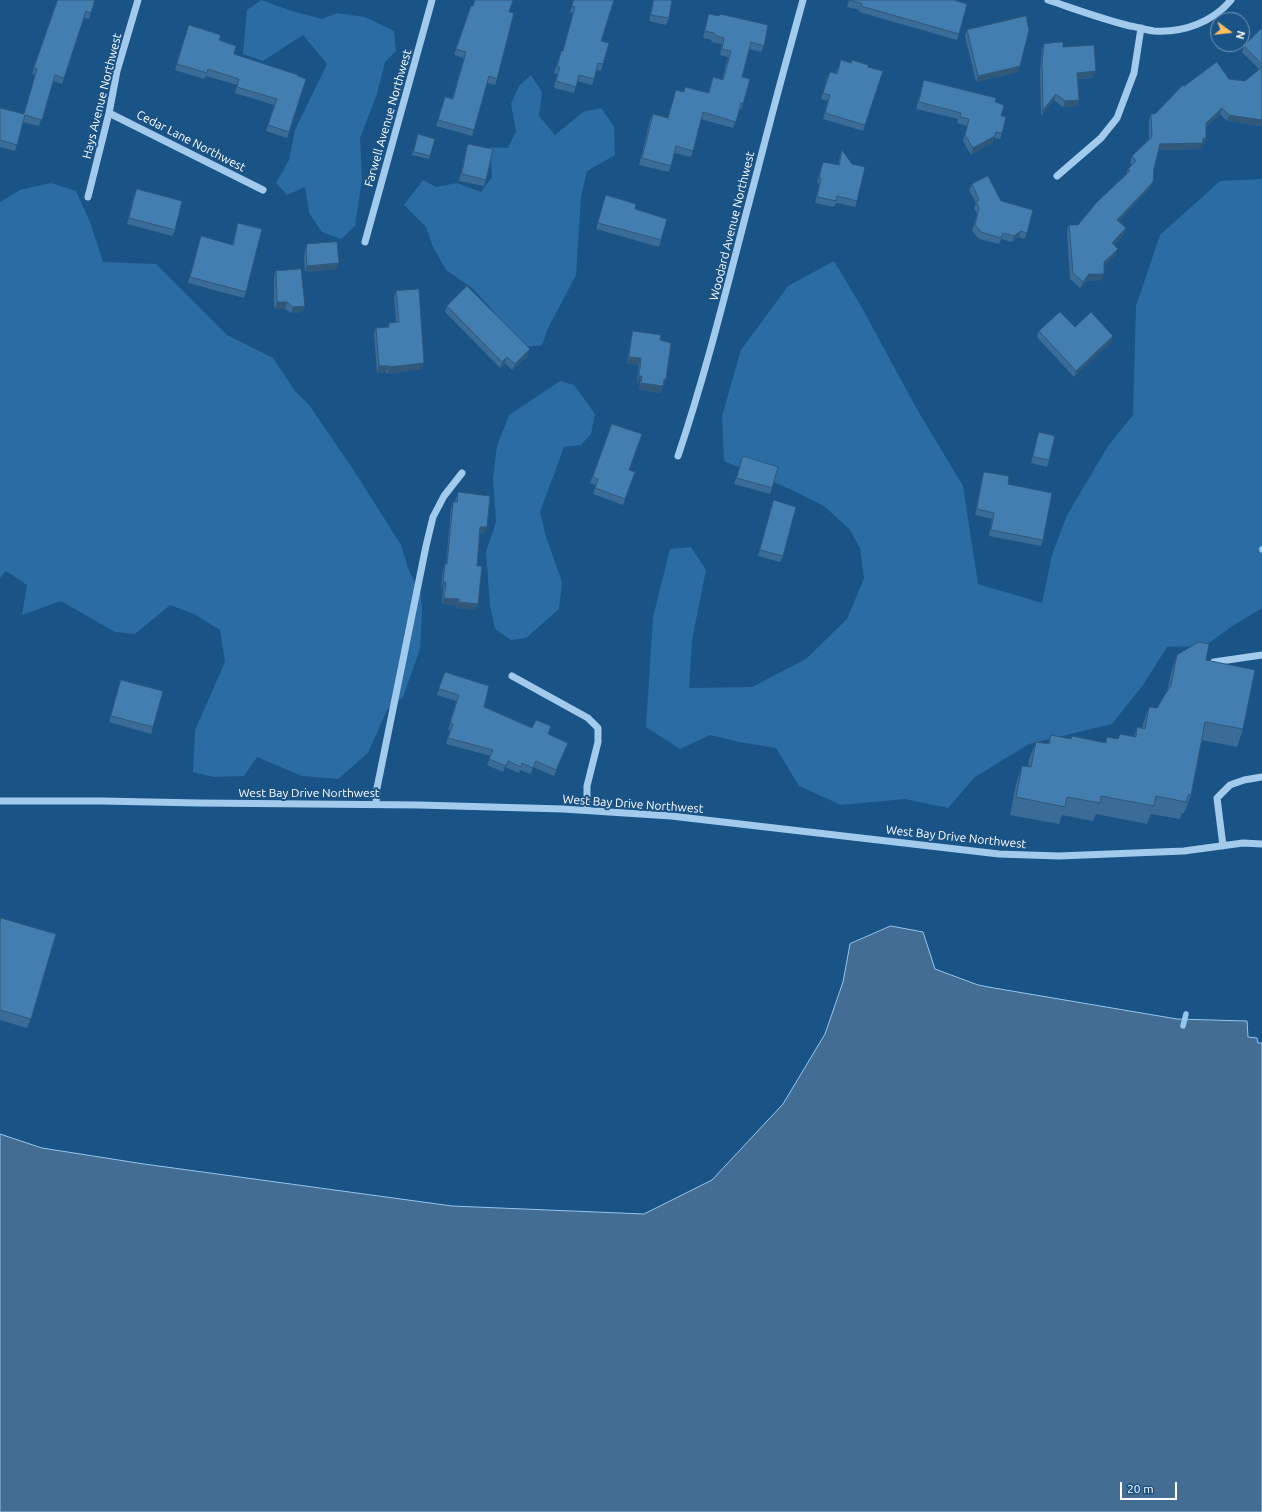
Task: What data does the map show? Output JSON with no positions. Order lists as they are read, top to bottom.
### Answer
{
  "streets": {
    "street": [
      "Hays Avenue Northwest",
      "Farwell Avenue Northwest",
      "Cedar Lane Northwest",
      "Woodard Avenue Northwest",
      "West Bay Drive Northwest"
    ]
  },
  "crossings": [
    ["Hays Avenue Northwest", "Cedar Lane Northwest"]
  ],
  "scale_bar": "20 m",
  "north": "right"
}
